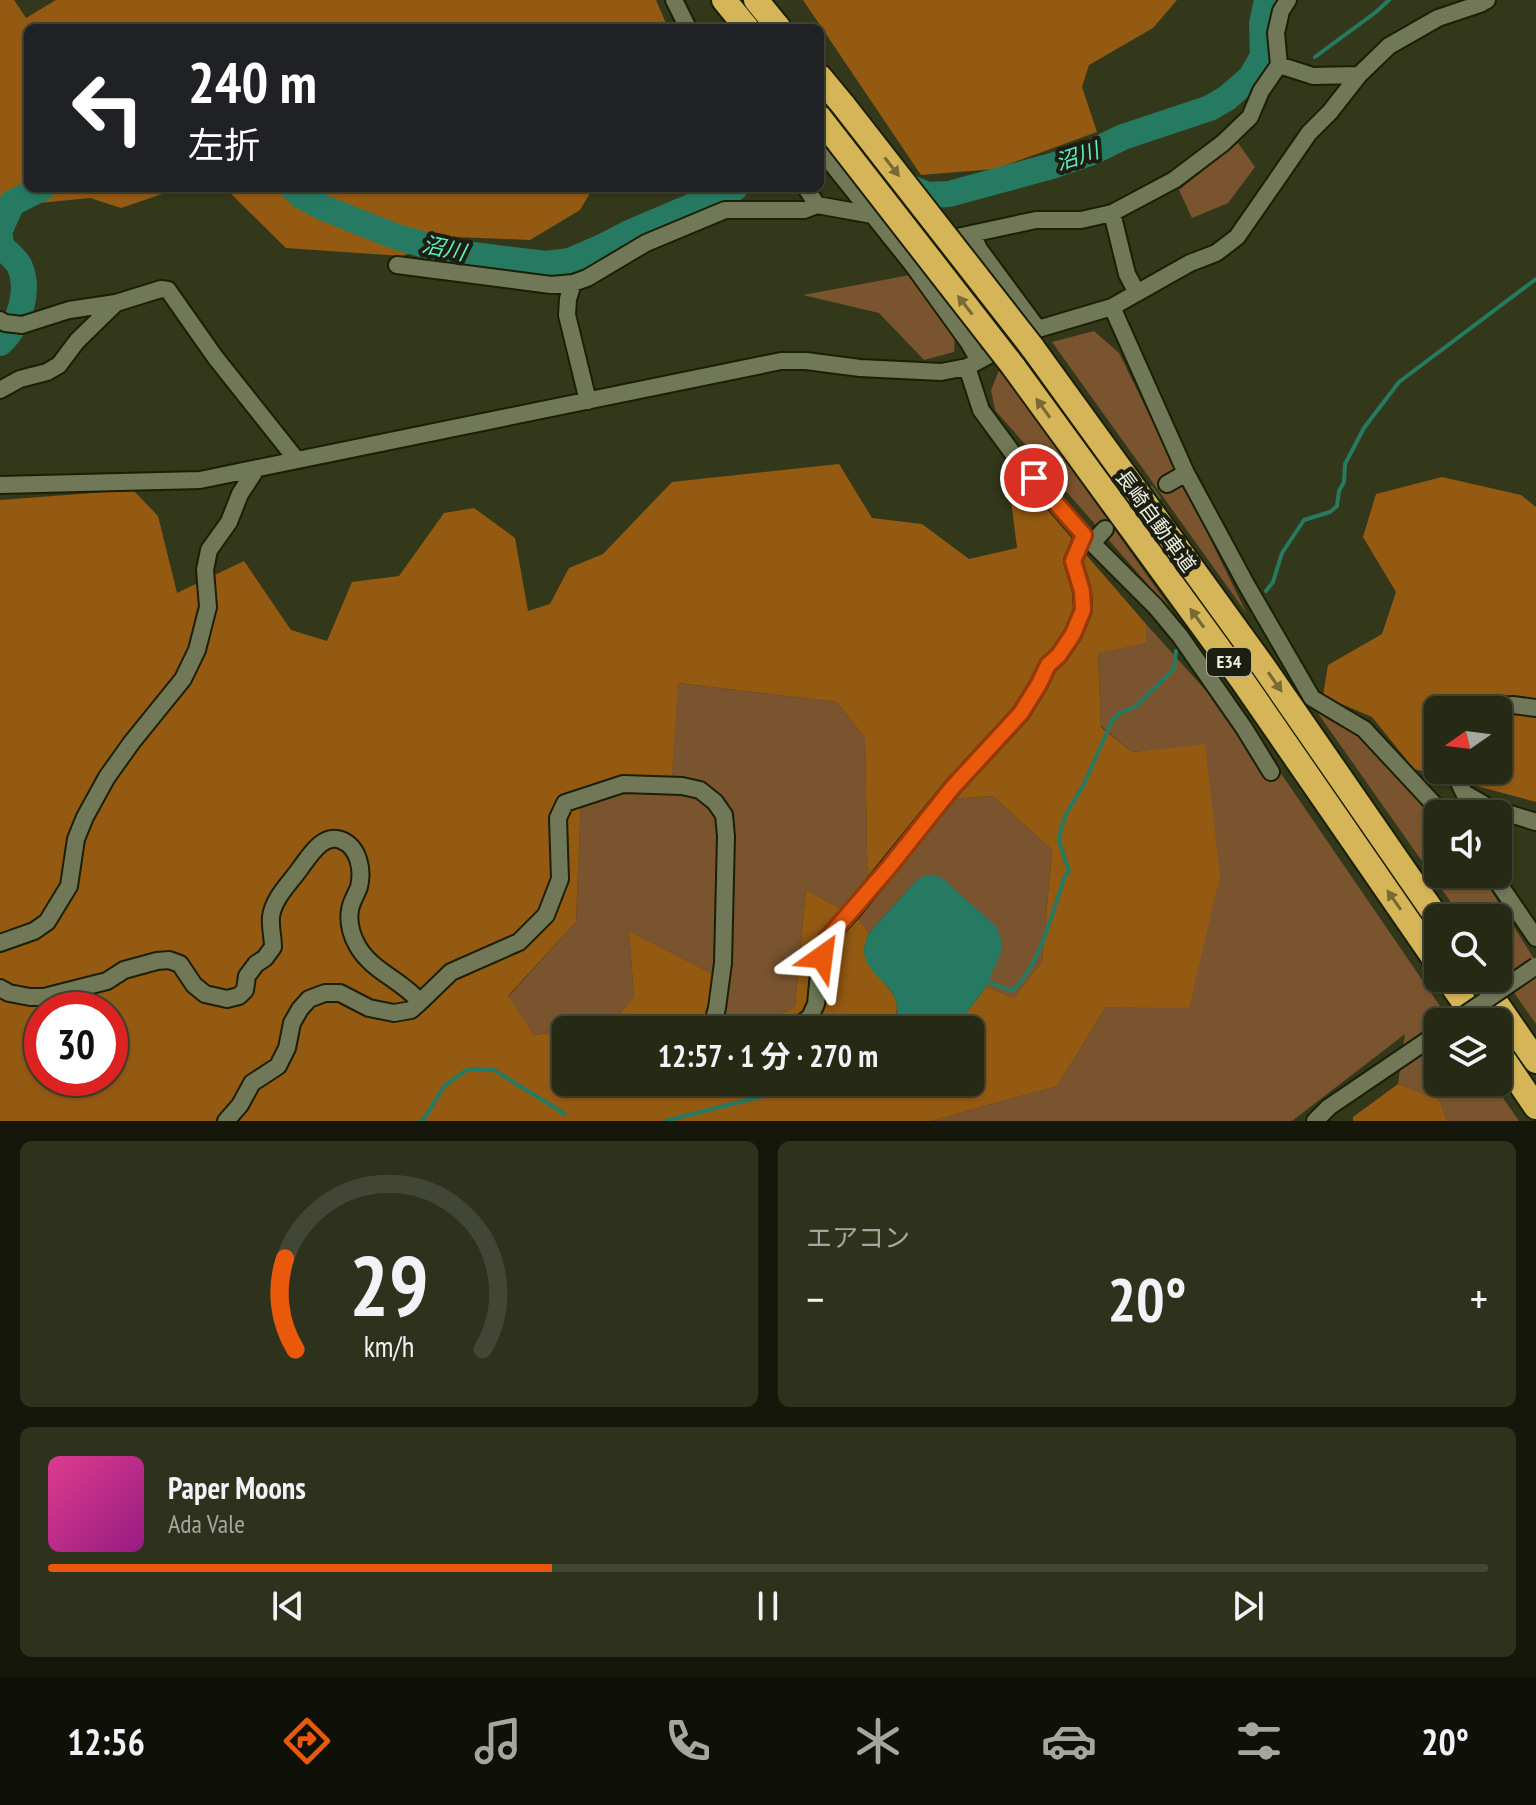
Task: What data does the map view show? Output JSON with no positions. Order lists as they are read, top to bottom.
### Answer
{
  "streets": {
    "highway": ["長崎自動車道", "E34"]
  },
  "water": ["沼川"],
  "north": "left",
  "page": {
    "turn": ["240 m", "左折"],
    "limit": "30",
    "trip": "12:57 · 1 分 · 270 m",
    "tile": "エアコン",
    "heat": ["−", "20°", "+"],
    "song": ["Paper Moons", "Ada Vale"],
    "tabs": ["12:56", "20°"],
    "gauge": ["29", "km/h"]
  }
}
